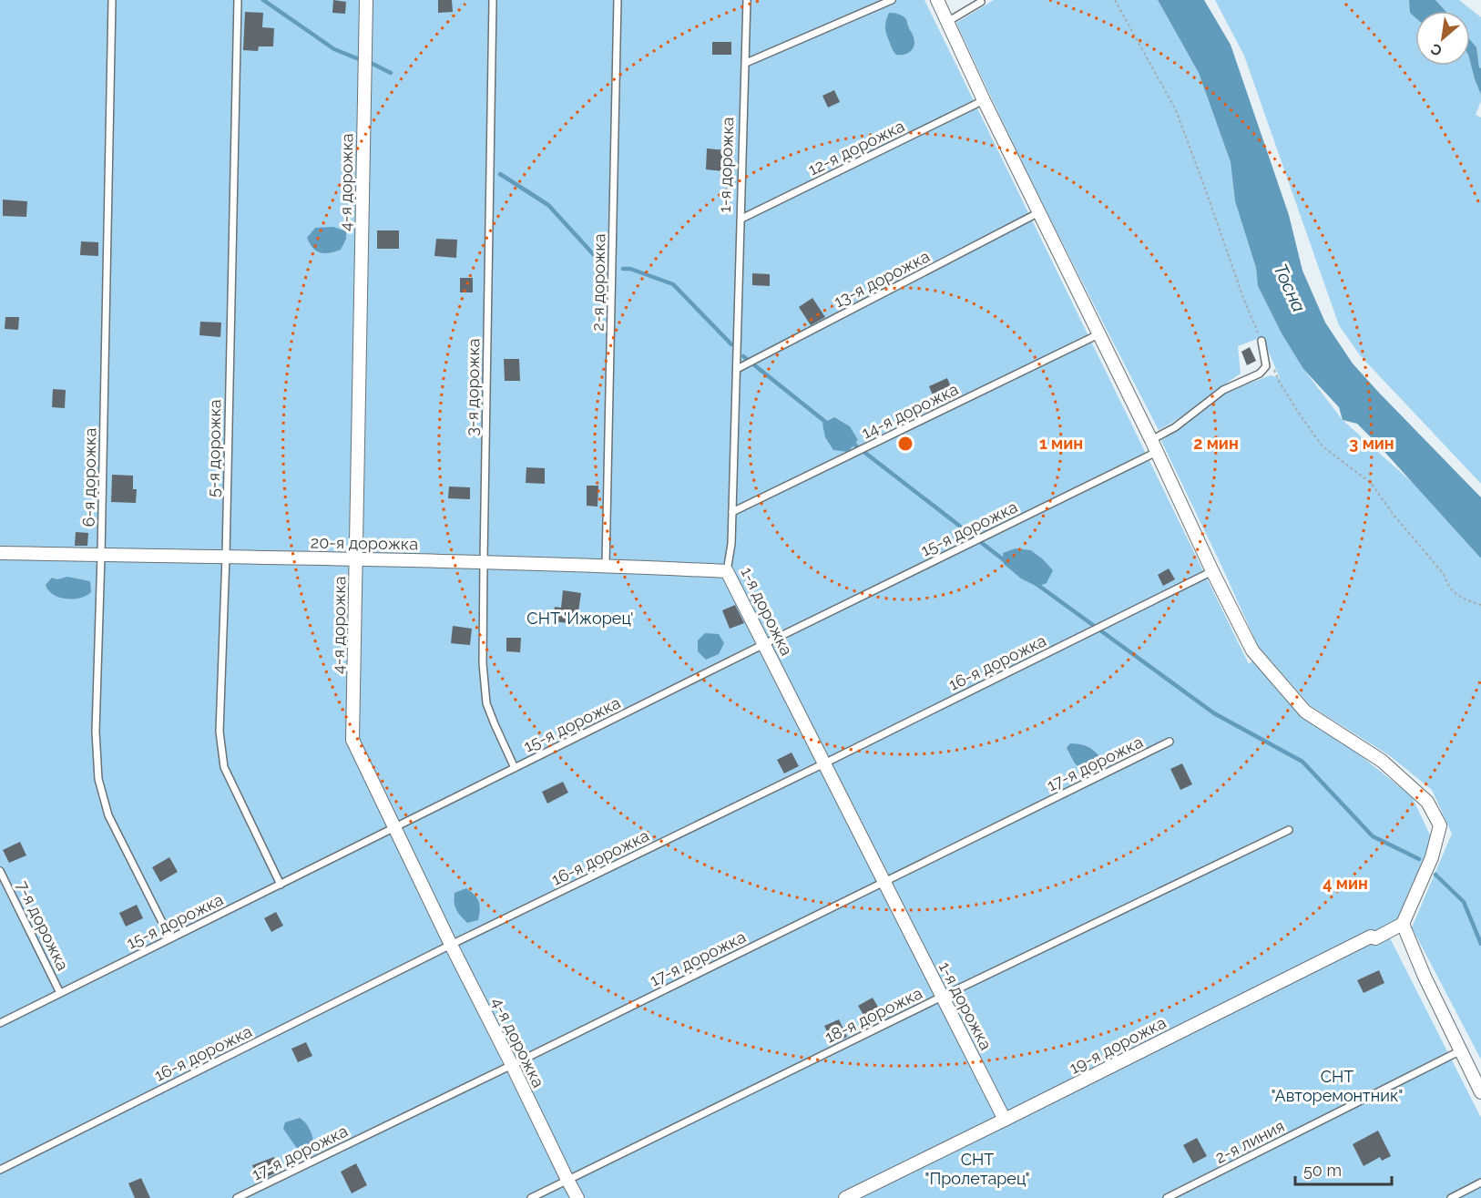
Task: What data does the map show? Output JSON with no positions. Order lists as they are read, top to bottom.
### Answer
{
  "streets": {
    "street": [
      "1-я дорожка",
      "4-я дорожка",
      "20-я дорожка",
      "19-я дорожка"
    ],
    "lane": [
      "12-я дорожка",
      "13-я дорожка",
      "2-я дорожка",
      "3-я дорожка",
      "14-я дорожка",
      "5-я дорожка",
      "6-я дорожка",
      "15-я дорожка",
      "16-я дорожка",
      "17-я дорожка",
      "7-я дорожка",
      "18-я дорожка",
      "2-я линия"
    ]
  },
  "crossings": [
    ["12-я дорожка", "1-я дорожка"],
    ["1-я дорожка", "13-я дорожка"],
    ["1-я дорожка", "14-я дорожка"],
    ["1-я дорожка", "15-я дорожка"],
    ["1-я дорожка", "20-я дорожка"],
    ["1-я дорожка", "16-я дорожка"],
    ["1-я дорожка", "17-я дорожка"],
    ["1-я дорожка", "18-я дорожка"],
    ["1-я дорожка", "19-я дорожка"],
    ["4-я дорожка", "15-я дорожка"],
    ["4-я дорожка", "20-я дорожка"],
    ["4-я дорожка", "16-я дорожка"],
    ["4-я дорожка", "17-я дорожка"],
    ["4-я дорожка", "18-я дорожка"],
    ["2-я дорожка", "20-я дорожка"],
    ["3-я дорожка", "15-я дорожка"],
    ["3-я дорожка", "20-я дорожка"],
    ["5-я дорожка", "15-я дорожка"],
    ["5-я дорожка", "20-я дорожка"],
    ["6-я дорожка", "15-я дорожка"],
    ["6-я дорожка", "20-я дорожка"],
    ["15-я дорожка", "7-я дорожка"]
  ],
  "water": ["Тосна"],
  "parks": ["СНТ 'Ижорец'", "СНТ \"Авторемонтник\"", "СНТ \"Пролетарец\""],
  "scale_bar": "50 m",
  "north": "bottom left",
  "rings": [
    "1 мин",
    "2 мин",
    "3 мин",
    "4 мин"
  ]
}
